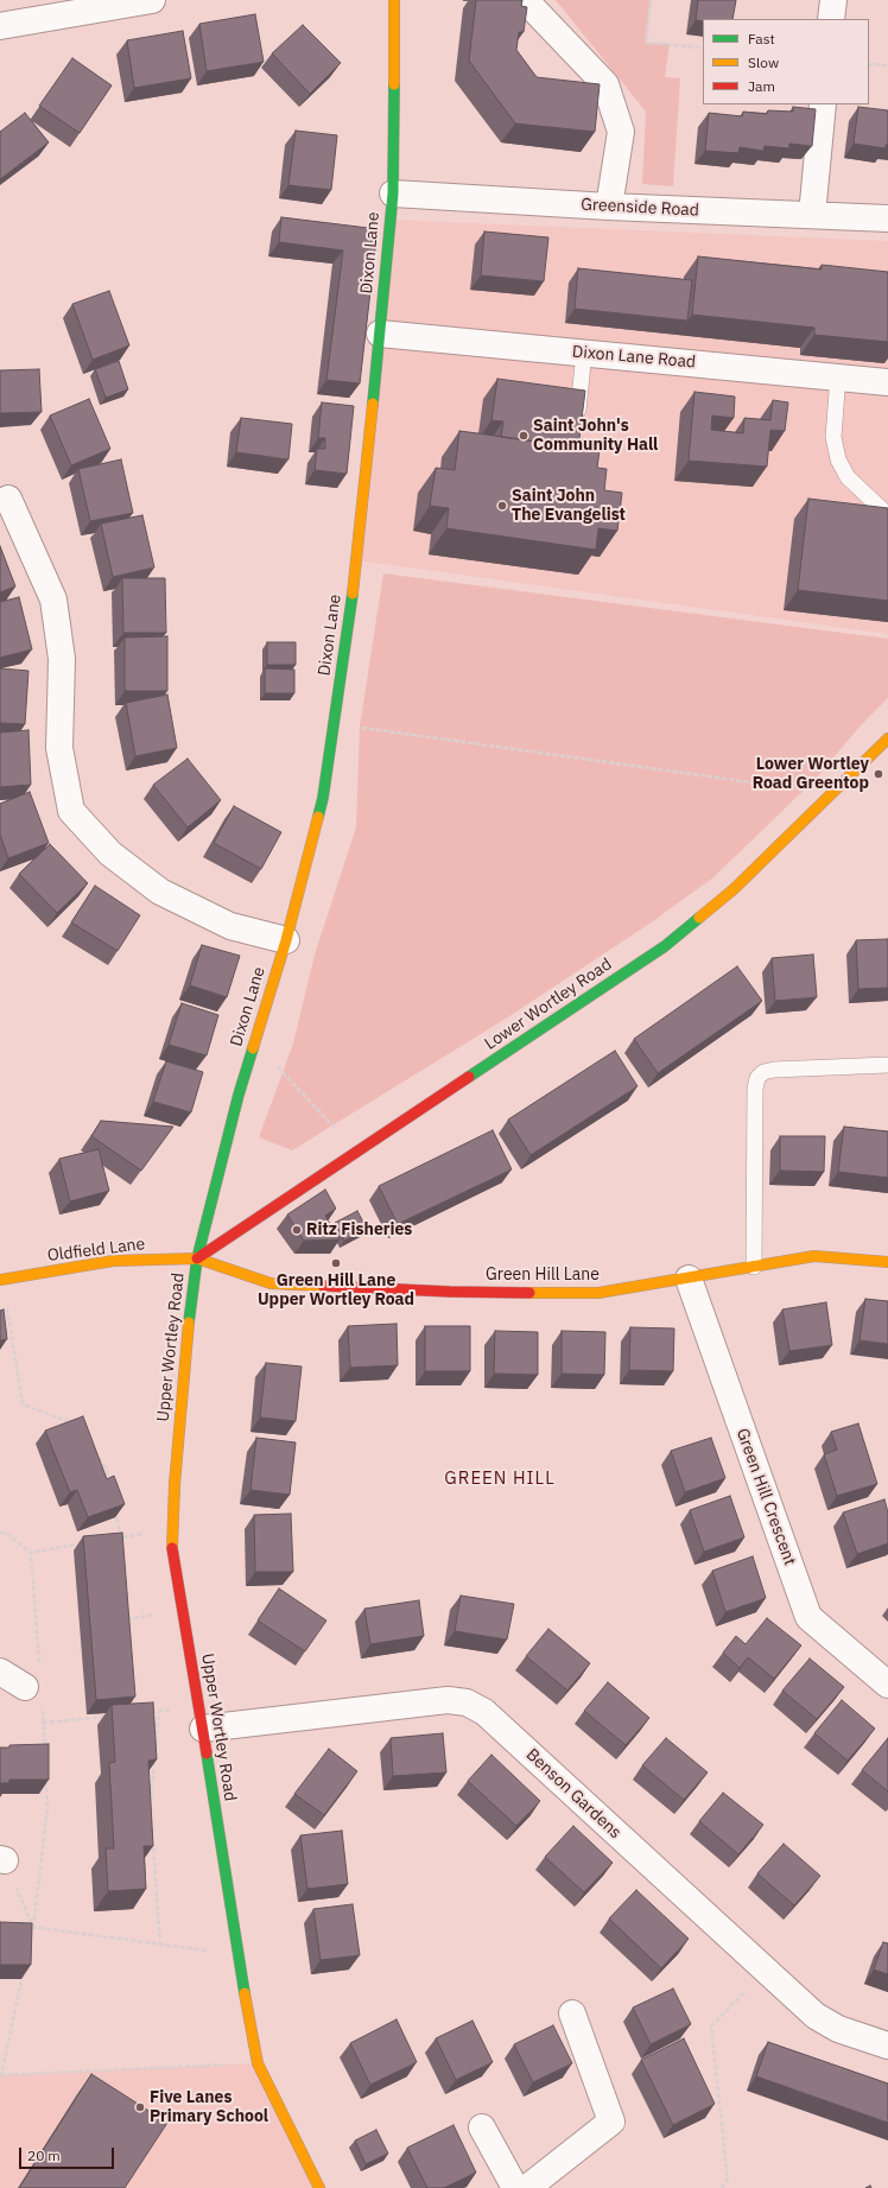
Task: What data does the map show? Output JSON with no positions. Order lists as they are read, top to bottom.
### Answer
{
  "streets": {
    "street": [
      "Greenside Road",
      "Dixon Lane",
      "Dixon Lane Road",
      "Lower Wortley Road",
      "Oldfield Lane",
      "Green Hill Lane",
      "Upper Wortley Road",
      "Green Hill Crescent",
      "Benson Gardens"
    ]
  },
  "crossings": [
    ["Greenside Road", "Dixon Lane"],
    ["Dixon Lane", "Dixon Lane Road"],
    ["Dixon Lane", "Lower Wortley Road"],
    ["Dixon Lane", "Oldfield Lane"],
    ["Dixon Lane", "Green Hill Lane"],
    ["Dixon Lane", "Upper Wortley Road"],
    ["Lower Wortley Road", "Oldfield Lane"],
    ["Lower Wortley Road", "Green Hill Lane"],
    ["Lower Wortley Road", "Upper Wortley Road"],
    ["Oldfield Lane", "Green Hill Lane"],
    ["Oldfield Lane", "Upper Wortley Road"],
    ["Green Hill Lane", "Upper Wortley Road"],
    ["Green Hill Lane", "Green Hill Crescent"],
    ["Upper Wortley Road", "Benson Gardens"]
  ],
  "districts": ["GREEN HILL"],
  "places": [
    "Saint John's Community Hall",
    "Saint John The Evangelist",
    "Lower Wortley Road Greentop",
    "Ritz Fisheries",
    "Green Hill Lane Upper Wortley Road",
    "Five Lanes Primary School"
  ],
  "legend": ["Fast", "Slow", "Jam"],
  "scale_bar": "20 m"
}
